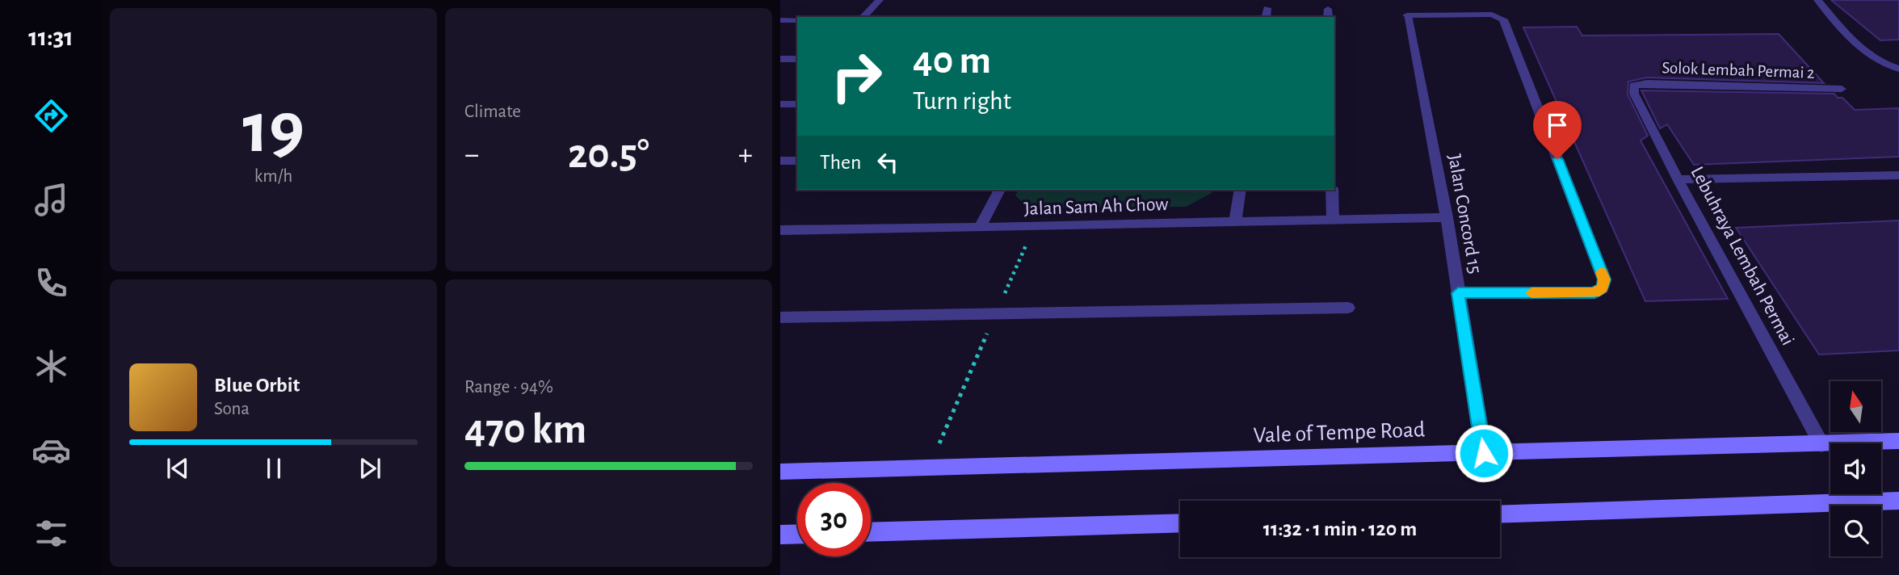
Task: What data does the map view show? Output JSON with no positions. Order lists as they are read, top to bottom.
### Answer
{
  "streets": {
    "main road": ["Vale of Tempe Road"],
    "street": [
      "Solok Lembah Permai 2",
      "Jalan Sam Ah Chow",
      "Jalan Concord 15",
      "Lebuhraya Lembah Permai"
    ]
  },
  "crossings": [
    ["Solok Lembah Permai 2", "Lebuhraya Lembah Permai"],
    ["Jalan Sam Ah Chow", "Jalan Concord 15"],
    ["Jalan Concord 15", "Vale of Tempe Road"],
    ["Lebuhraya Lembah Permai", "Vale of Tempe Road"]
  ],
  "north": "top",
  "page": {
    "tabs": "11:31",
    "tile": [
      ["19", "km/h"],
      "Climate",
      ["Range · 94%", "470 km"]
    ],
    "turn": ["40 m", "Turn right"],
    "heat": ["−", "20.5°", "+"],
    "then": "Then",
    "song": ["Blue Orbit", "Sona"],
    "limit": "30",
    "trip": "11:32 · 1 min · 120 m"
  }
}
